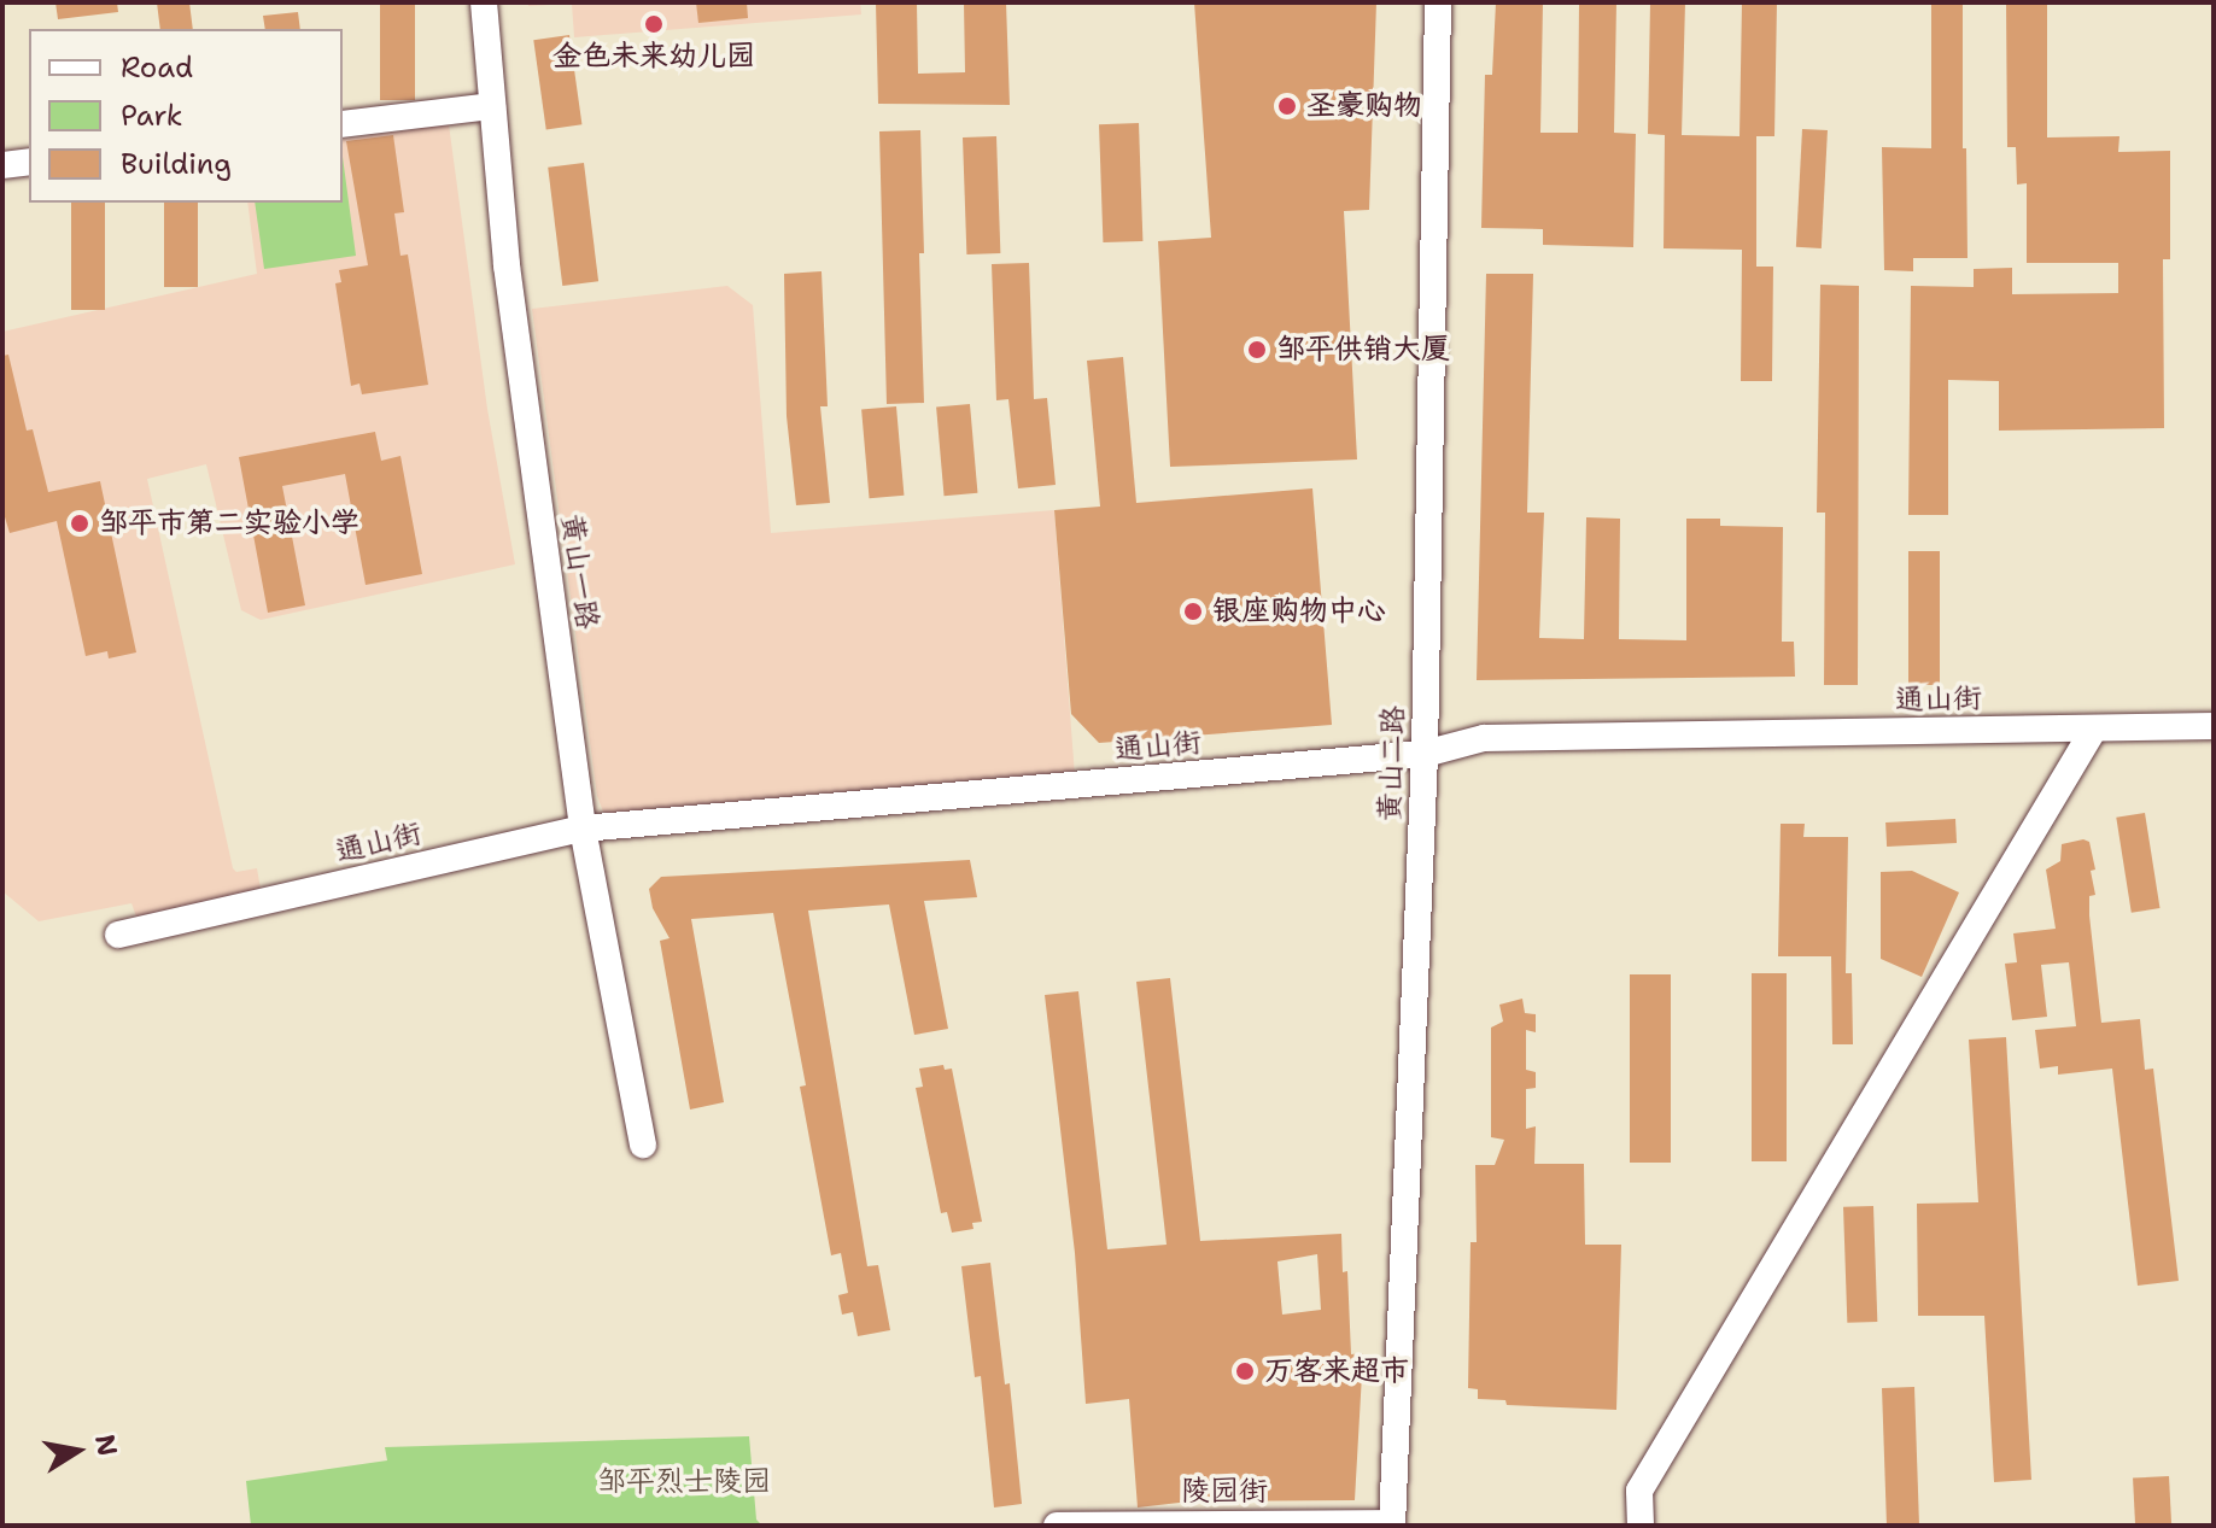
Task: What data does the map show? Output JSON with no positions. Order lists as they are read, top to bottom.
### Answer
{
  "streets": {
    "street": [
      "黄山一路",
      "通山街",
      "黄山二路",
      "陵园街"
    ]
  },
  "crossings": [
    ["黄山一路", "通山街"],
    ["通山街", "黄山二路"],
    ["黄山二路", "陵园街"]
  ],
  "parks": ["邹平烈士陵园"],
  "places": [
    "金色未来幼儿园",
    "圣豪购物",
    "邹平供销大厦",
    "邹平市第二实验小学",
    "银座购物中心",
    "万客来超市"
  ],
  "legend": ["Road", "Park", "Building"],
  "north": "right"
}
